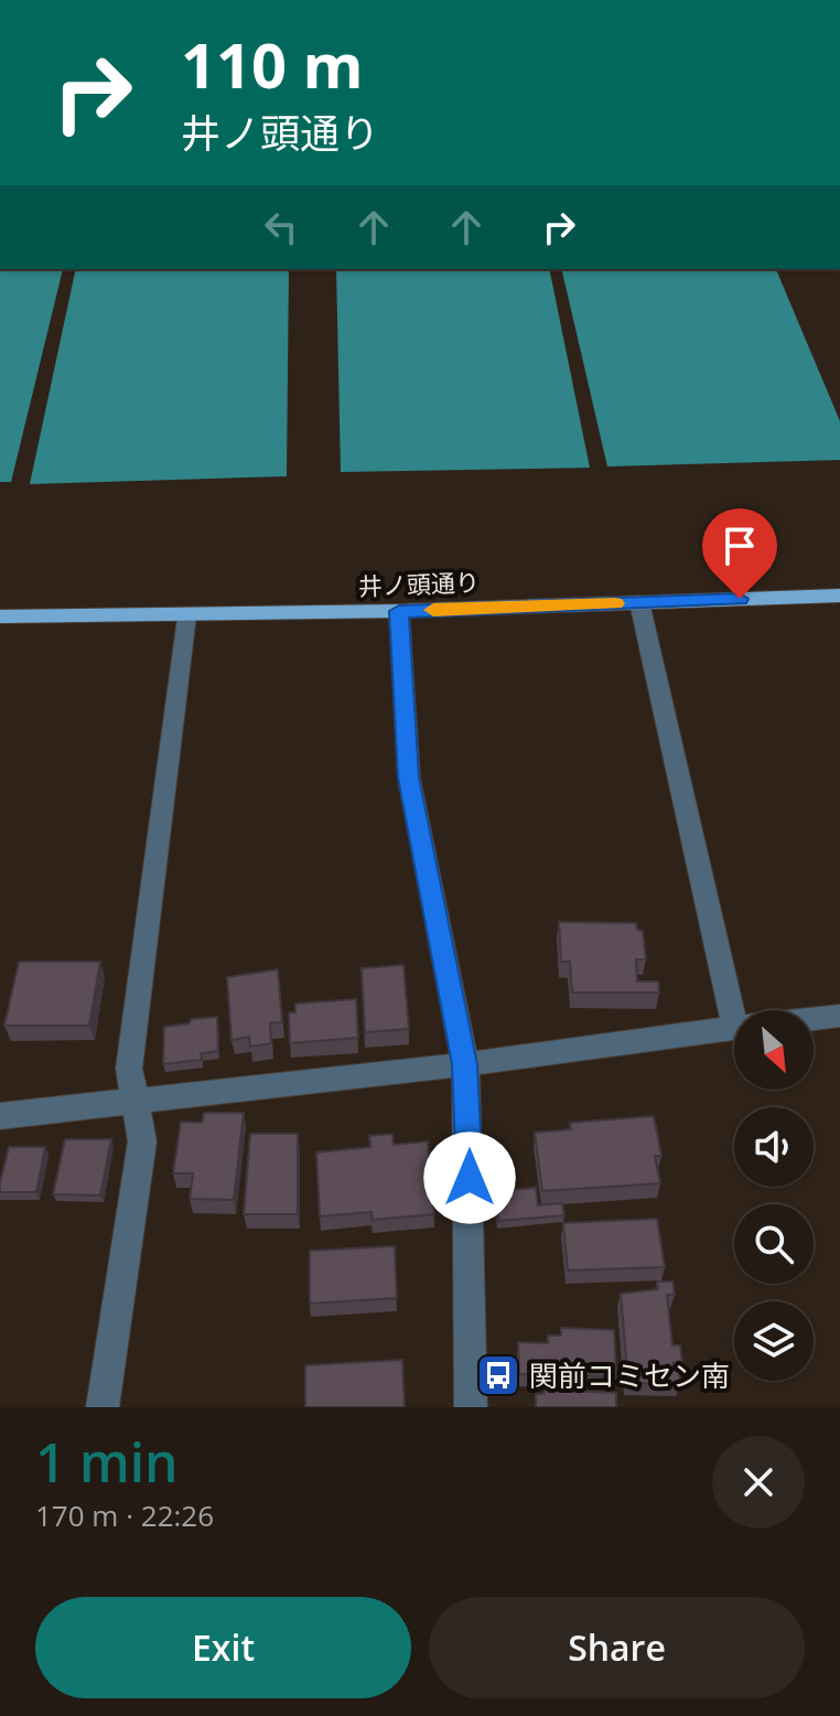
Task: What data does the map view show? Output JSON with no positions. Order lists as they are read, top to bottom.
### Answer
{
  "streets": {
    "main road": ["井ノ頭通り"]
  },
  "places": {
    "bus stop": ["関前コミセン南"]
  },
  "north": "bottom right",
  "page": {
    "turn": ["110 m", "井ノ頭通り"],
    "heading": ["1 min", "170 m · 22:26"],
    "buttons": ["Exit", "Share"]
  }
}
